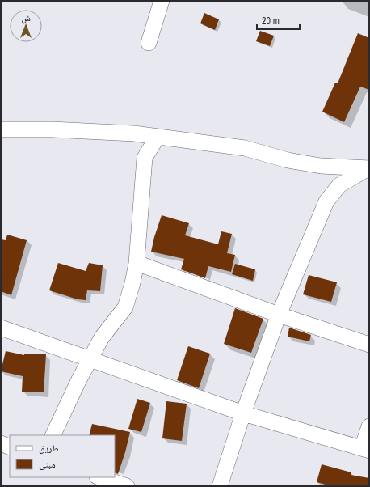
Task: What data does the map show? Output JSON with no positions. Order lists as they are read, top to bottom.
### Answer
{
  "legend": ["طريق", "مبنى"],
  "scale_bar": "20 m",
  "north": "top"
}
